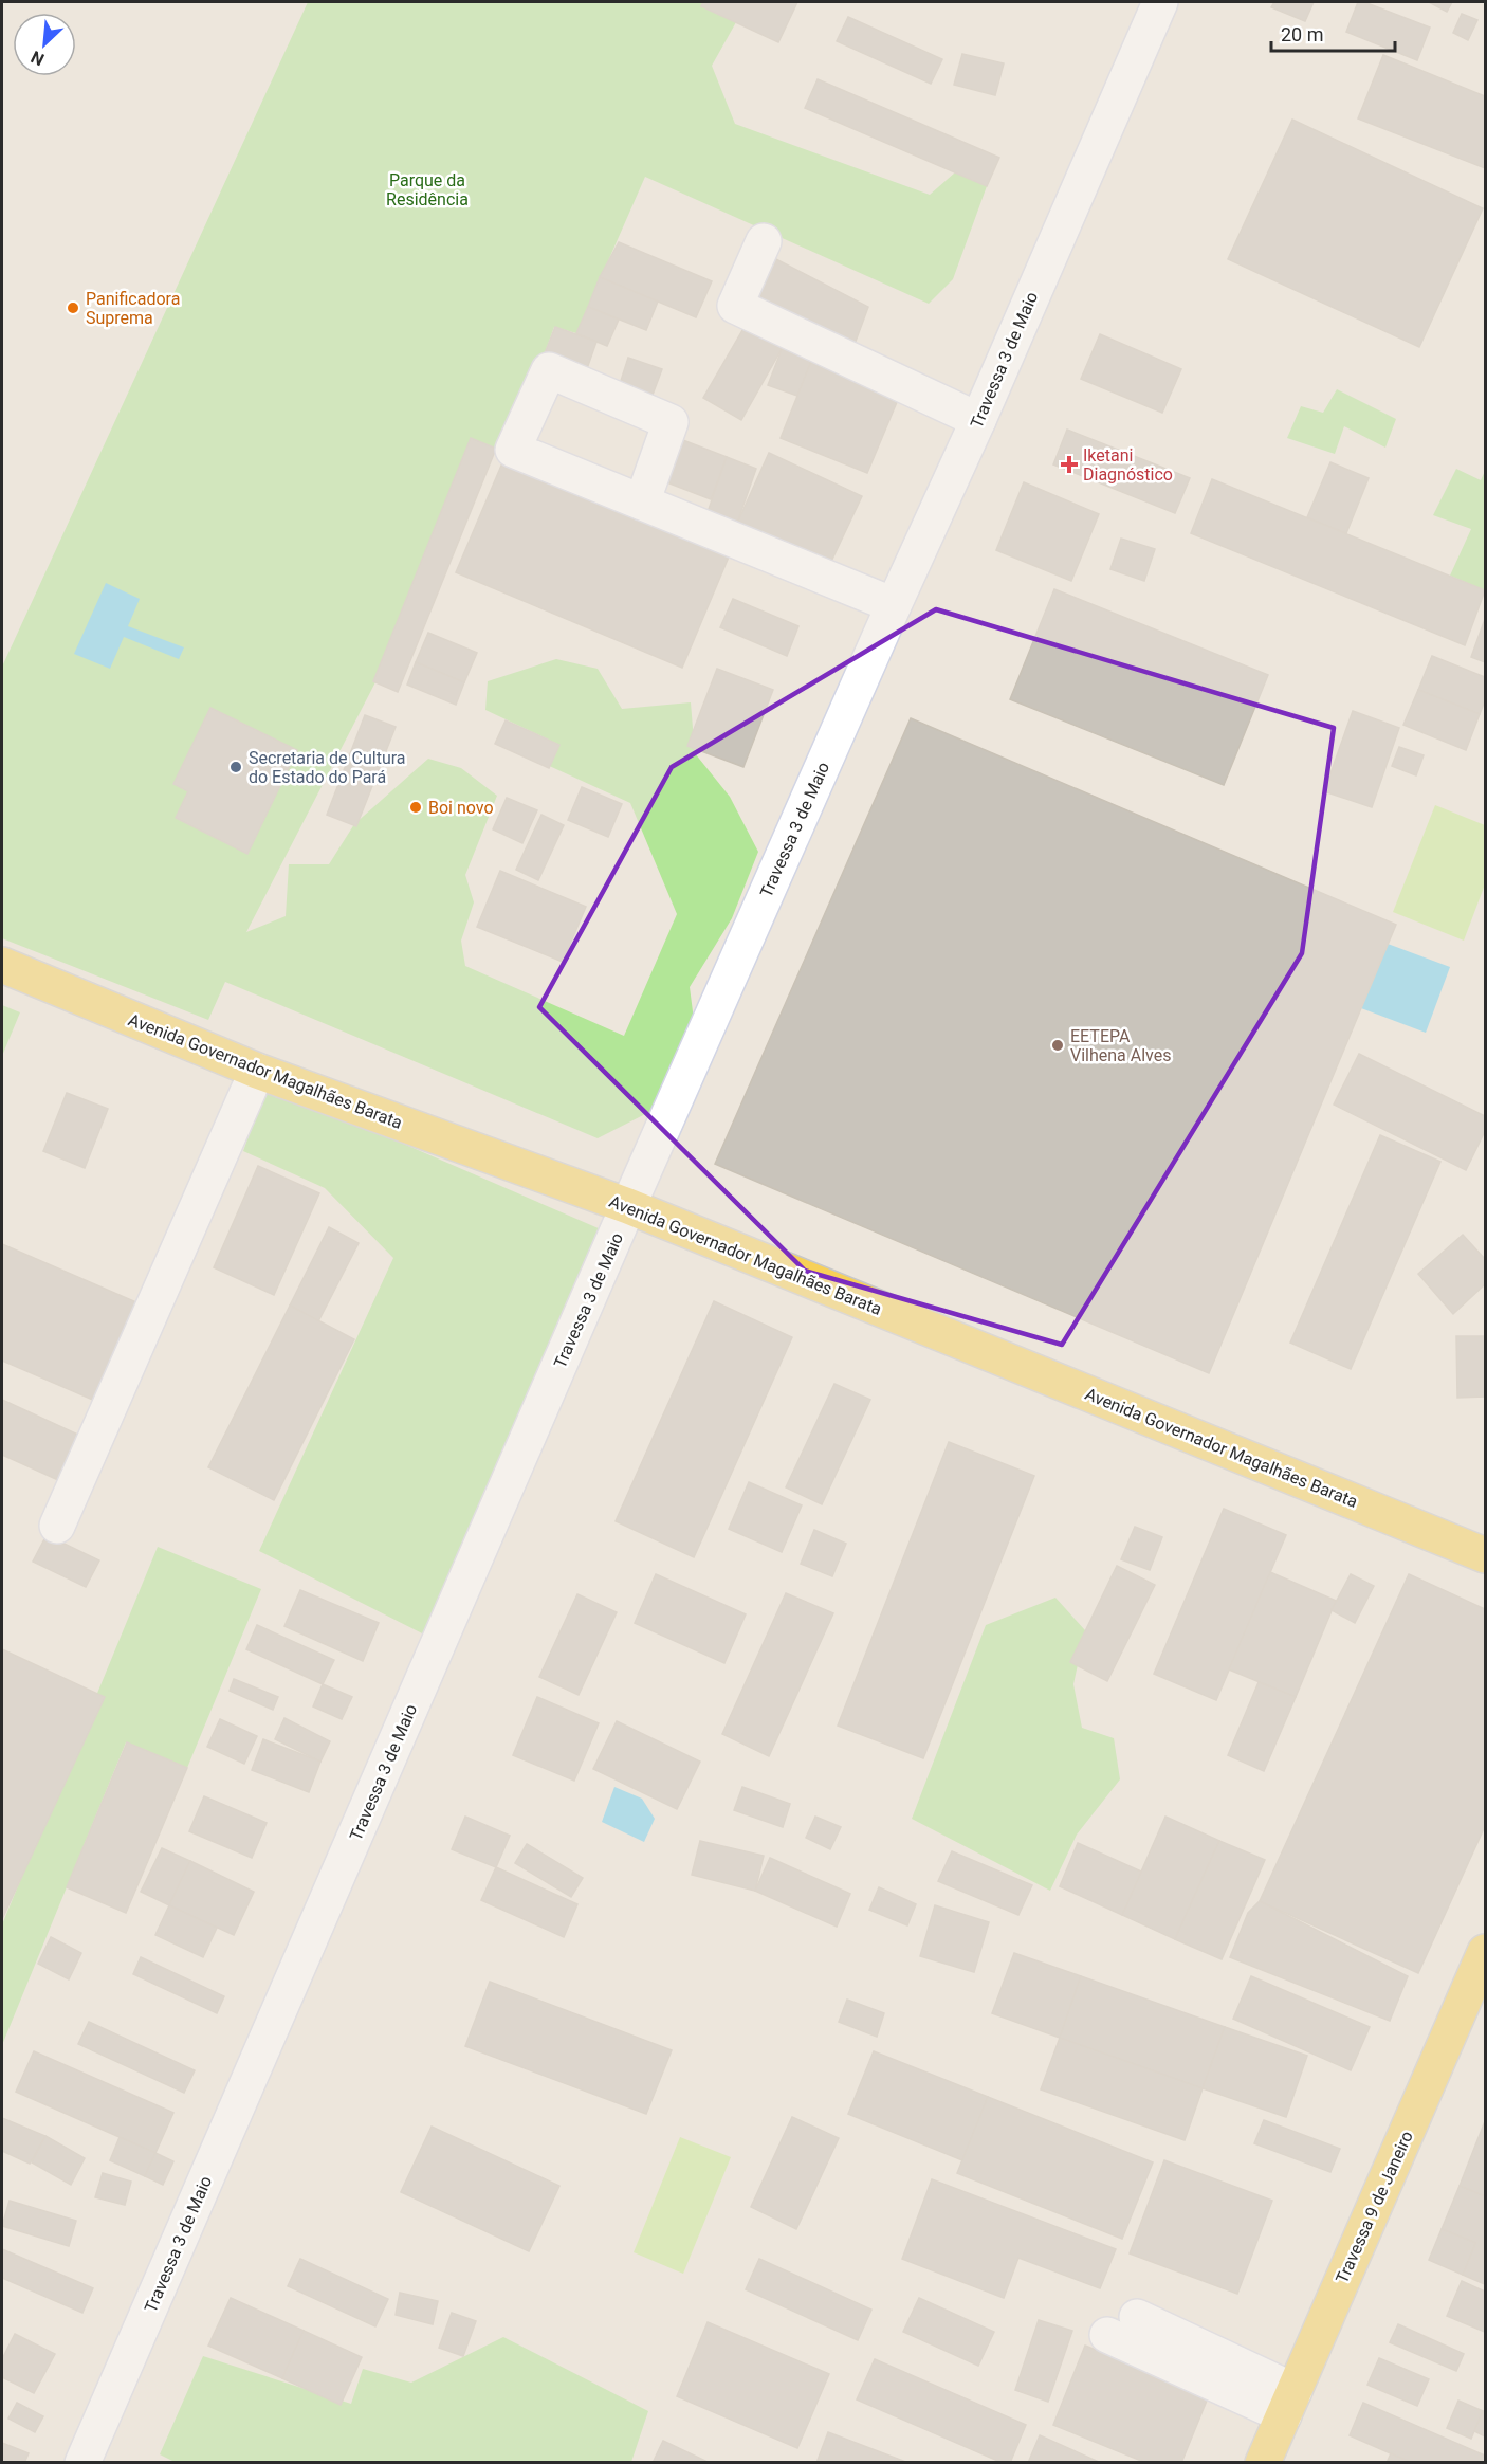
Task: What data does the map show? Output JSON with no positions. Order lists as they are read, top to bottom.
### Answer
{
  "streets": {
    "main road": ["Avenida Governador Magalhães Barata", "Travessa 9 de Janeiro"],
    "street": ["Travessa 3 de Maio"]
  },
  "crossings": [
    ["Travessa 3 de Maio", "Avenida Governador Magalhães Barata"]
  ],
  "parks": ["Parque da Residência"],
  "places": {
    "other": [
      "Panificadora Suprema",
      "Secretaria de Cultura do Estado do Pará",
      "Boi novo",
      "EETEPA Vilhena Alves"
    ],
    "health": ["Iketani Diagnóstico"]
  },
  "scale_bar": "20 m",
  "north": "bottom left"
}
